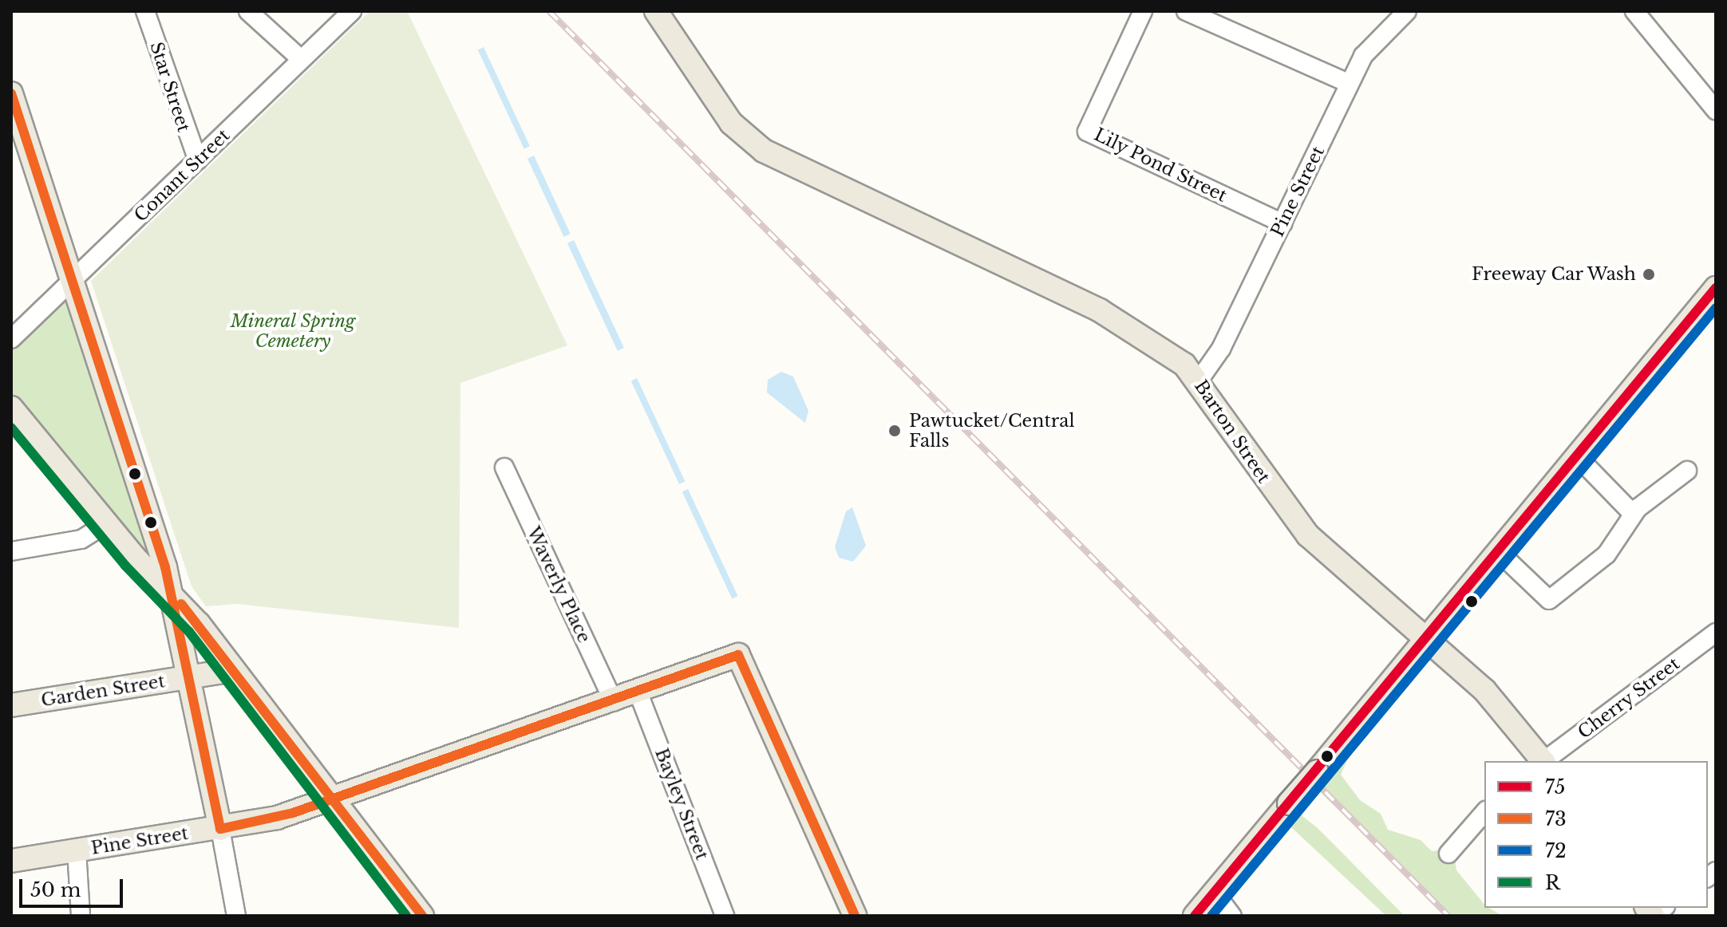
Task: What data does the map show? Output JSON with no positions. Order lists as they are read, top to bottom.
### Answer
{
  "streets": {
    "main road": ["Pine Street", "Barton Street", "Garden Street"],
    "street": [
      "Star Street",
      "Lily Pond Street",
      "Conant Street",
      "Waverly Place",
      "Cherry Street",
      "Bayley Street"
    ]
  },
  "crossings": [
    ["Star Street", "Conant Street"],
    ["Lily Pond Street", "Pine Street"],
    ["Pine Street", "Barton Street"],
    ["Pine Street", "Waverly Place"],
    ["Pine Street", "Bayley Street"]
  ],
  "parks": ["Mineral Spring Cemetery"],
  "places": ["Freeway Car Wash", "Pawtucket/Central Falls"],
  "lines": [
    "transit line 73",
    "transit line 75",
    "transit line 72",
    "transit line R"
  ],
  "legend": [
    "75",
    "73",
    "72",
    "R"
  ],
  "scale_bar": "50 m"
}
